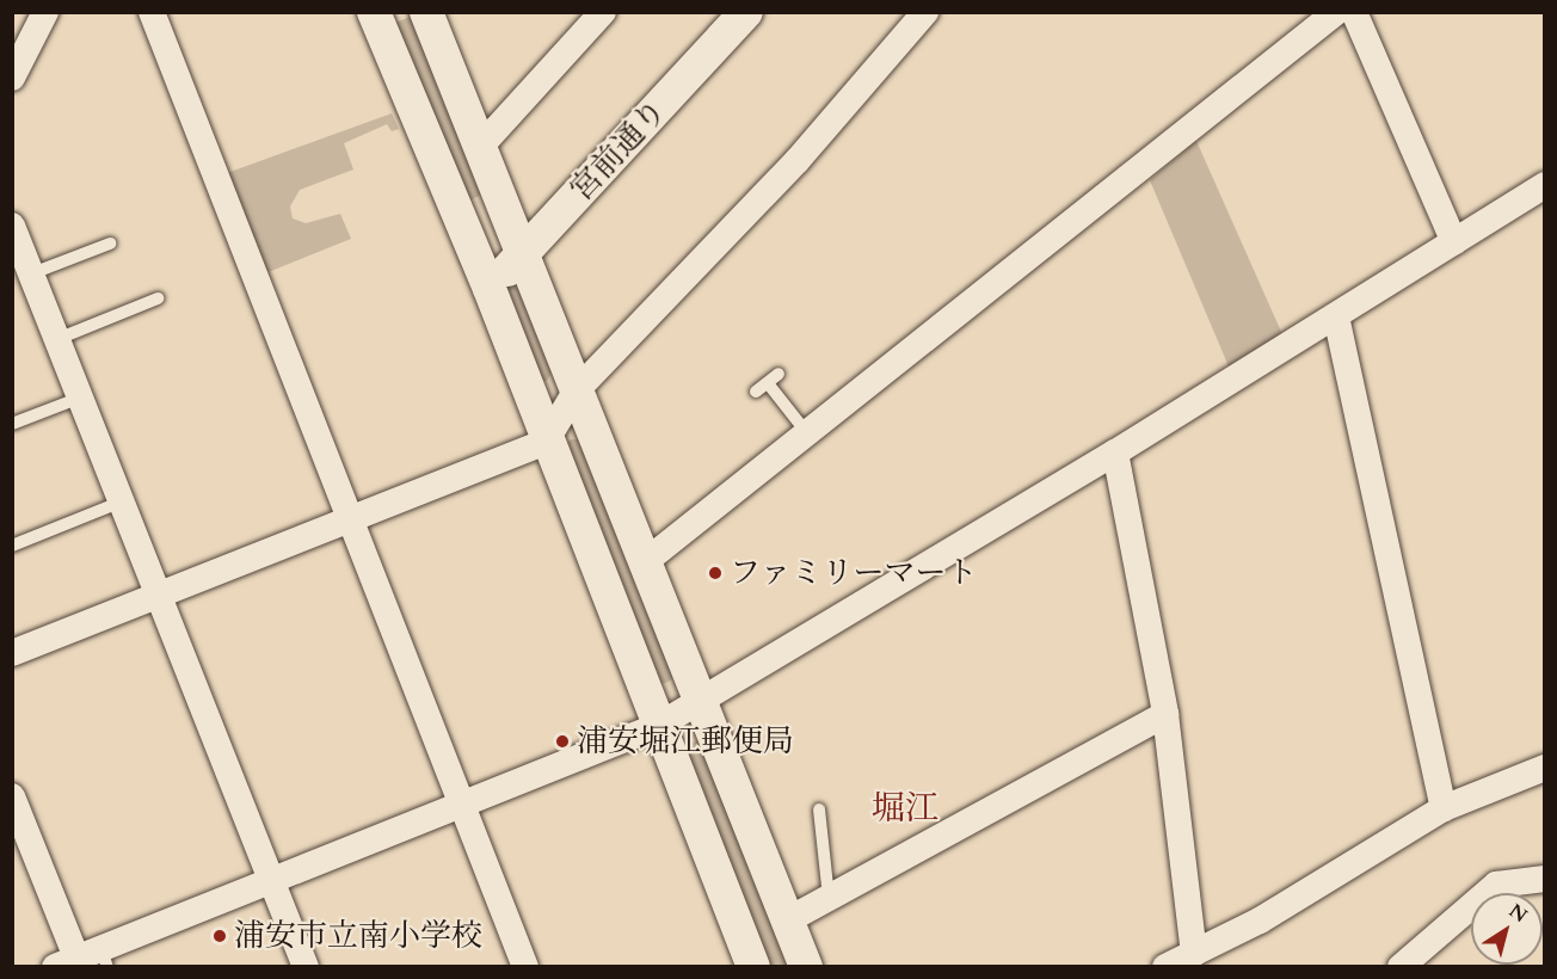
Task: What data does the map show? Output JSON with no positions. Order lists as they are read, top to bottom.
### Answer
{
  "streets": {
    "street": ["宮前通り"]
  },
  "districts": ["堀江"],
  "places": ["ファミリーマート", "浦安堀江郵便局", "浦安市立南小学校"],
  "north": "top right"
}
